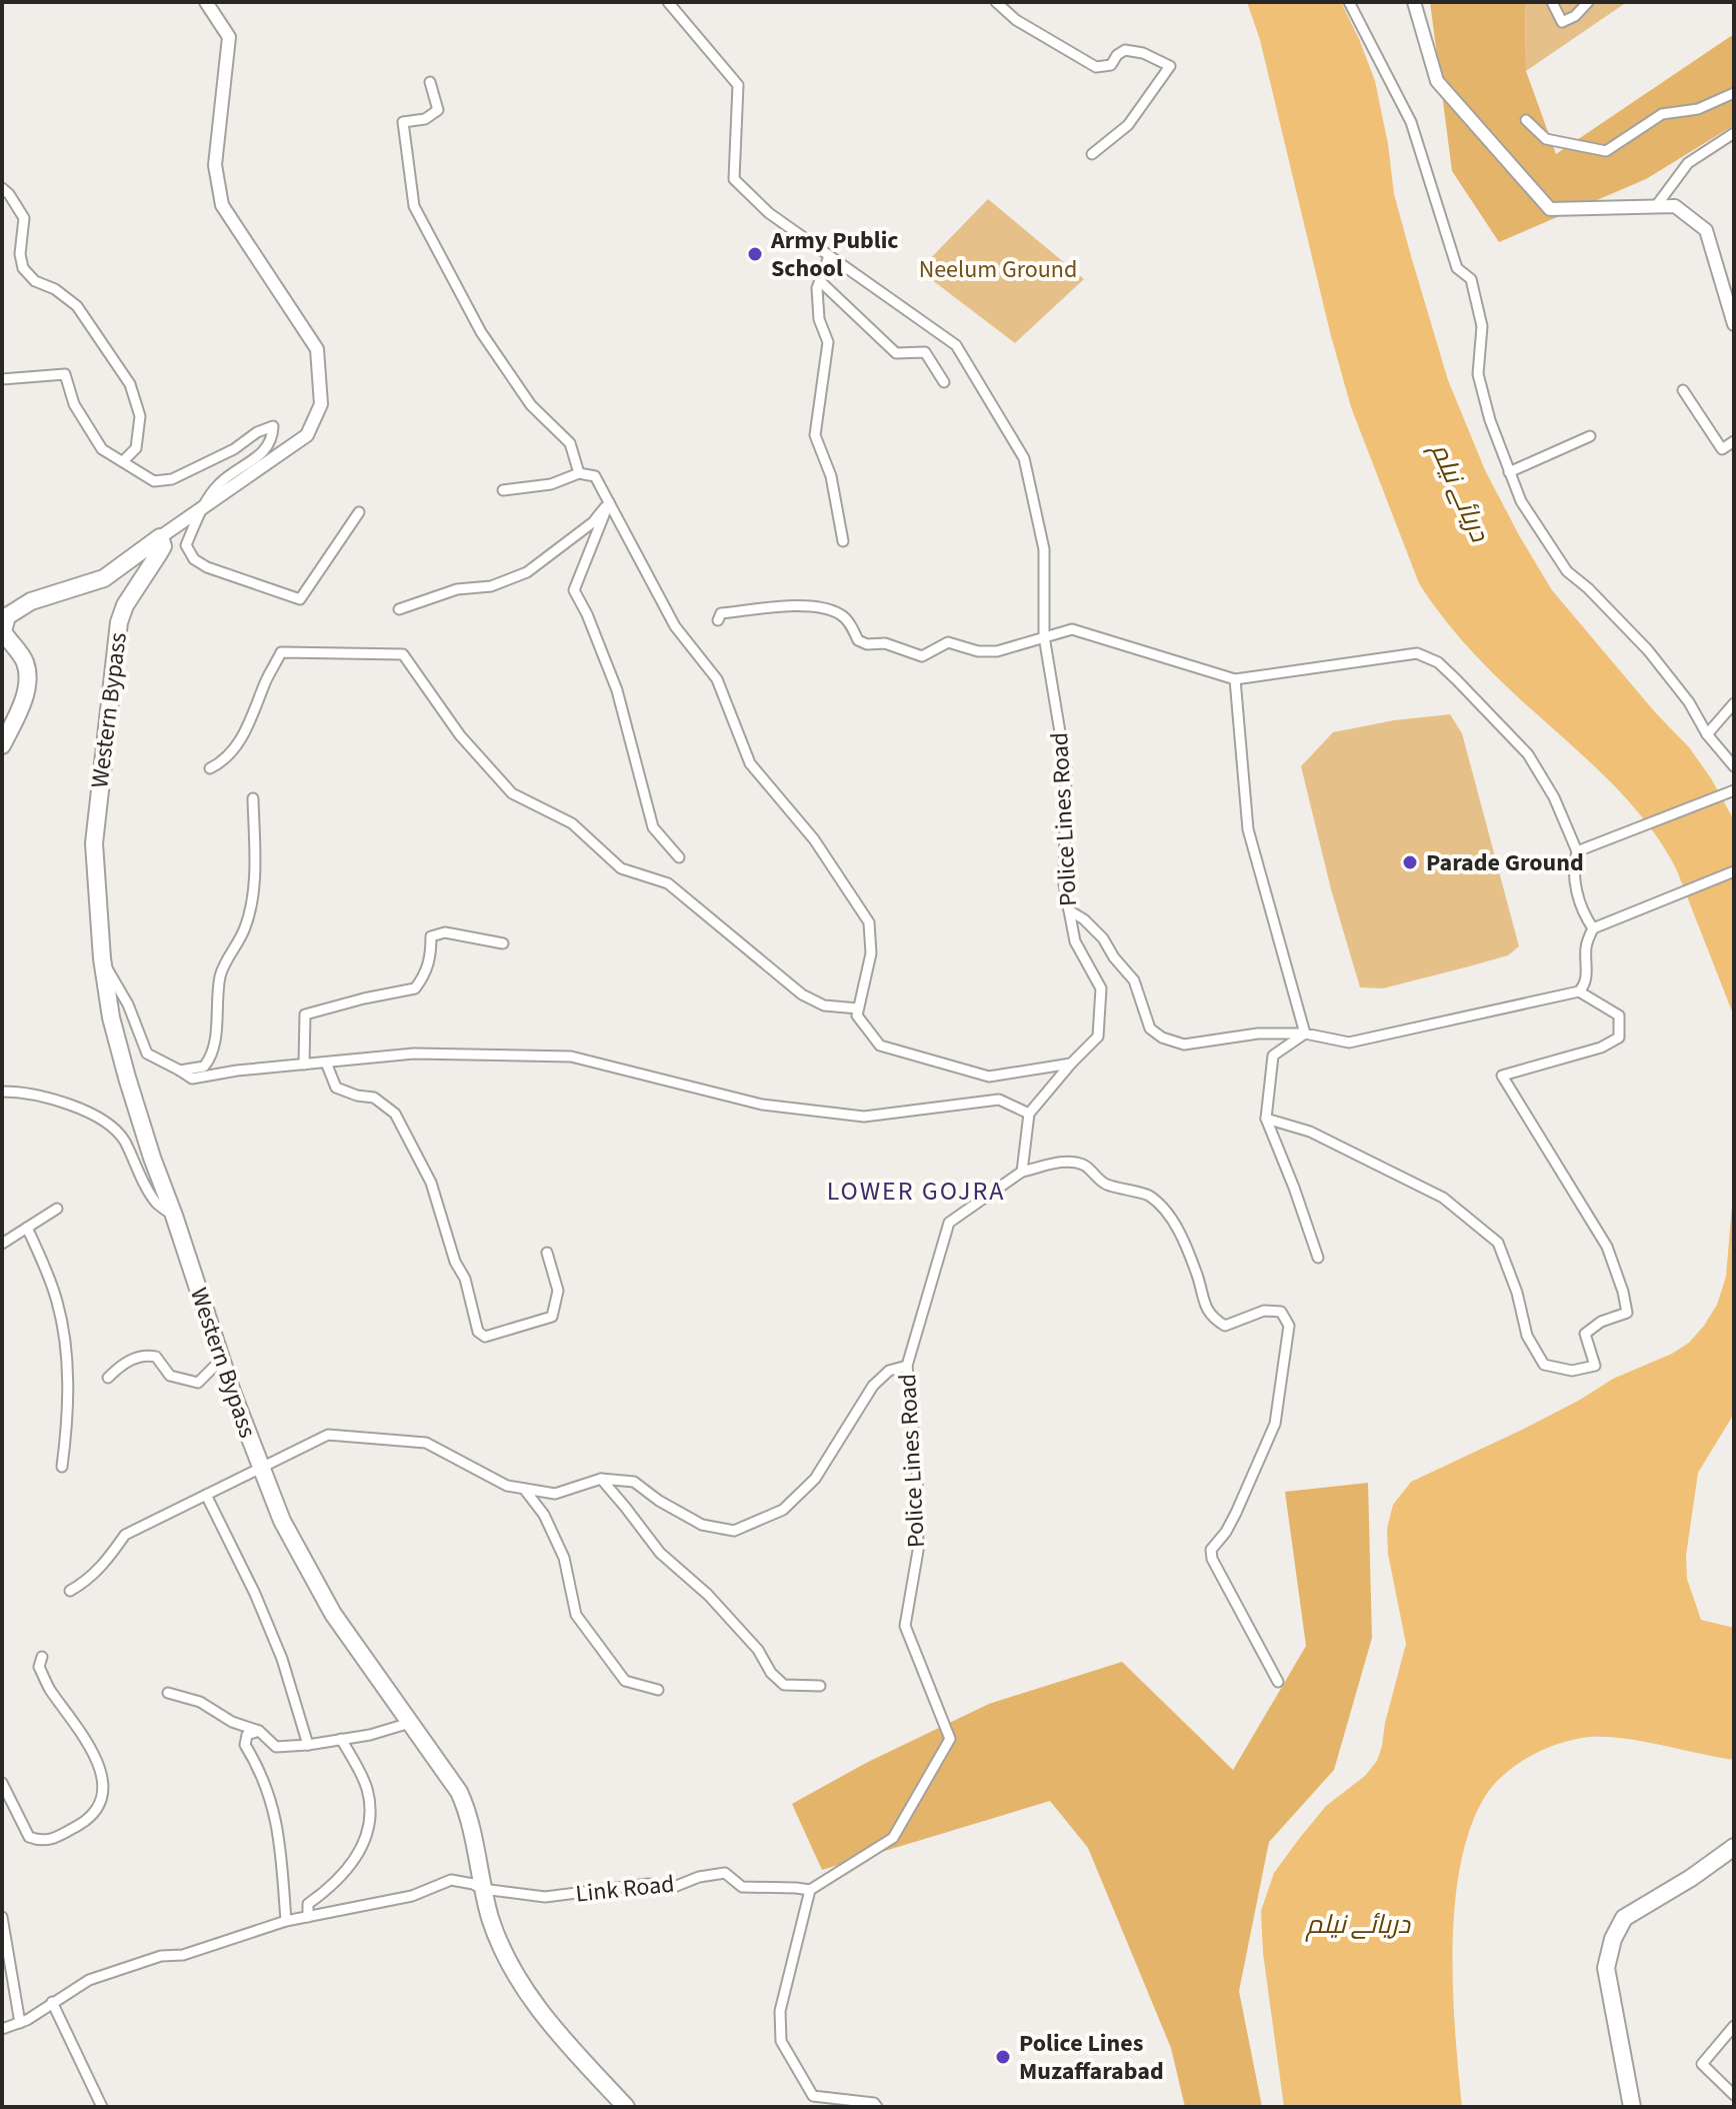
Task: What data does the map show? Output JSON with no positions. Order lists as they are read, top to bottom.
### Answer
{
  "streets": {
    "highway": ["Western Bypass"],
    "street": ["Police Lines Road", "Link Road"]
  },
  "crossings": [
    ["Western Bypass", "Link Road"],
    ["Police Lines Road", "Link Road"]
  ],
  "districts": ["LOWER GOJRA"],
  "water": ["دریائے نیلم"],
  "parks": ["Neelum Ground"],
  "places": ["Army Public School", "Parade Ground", "Police Lines Muzaffarabad"]
}
